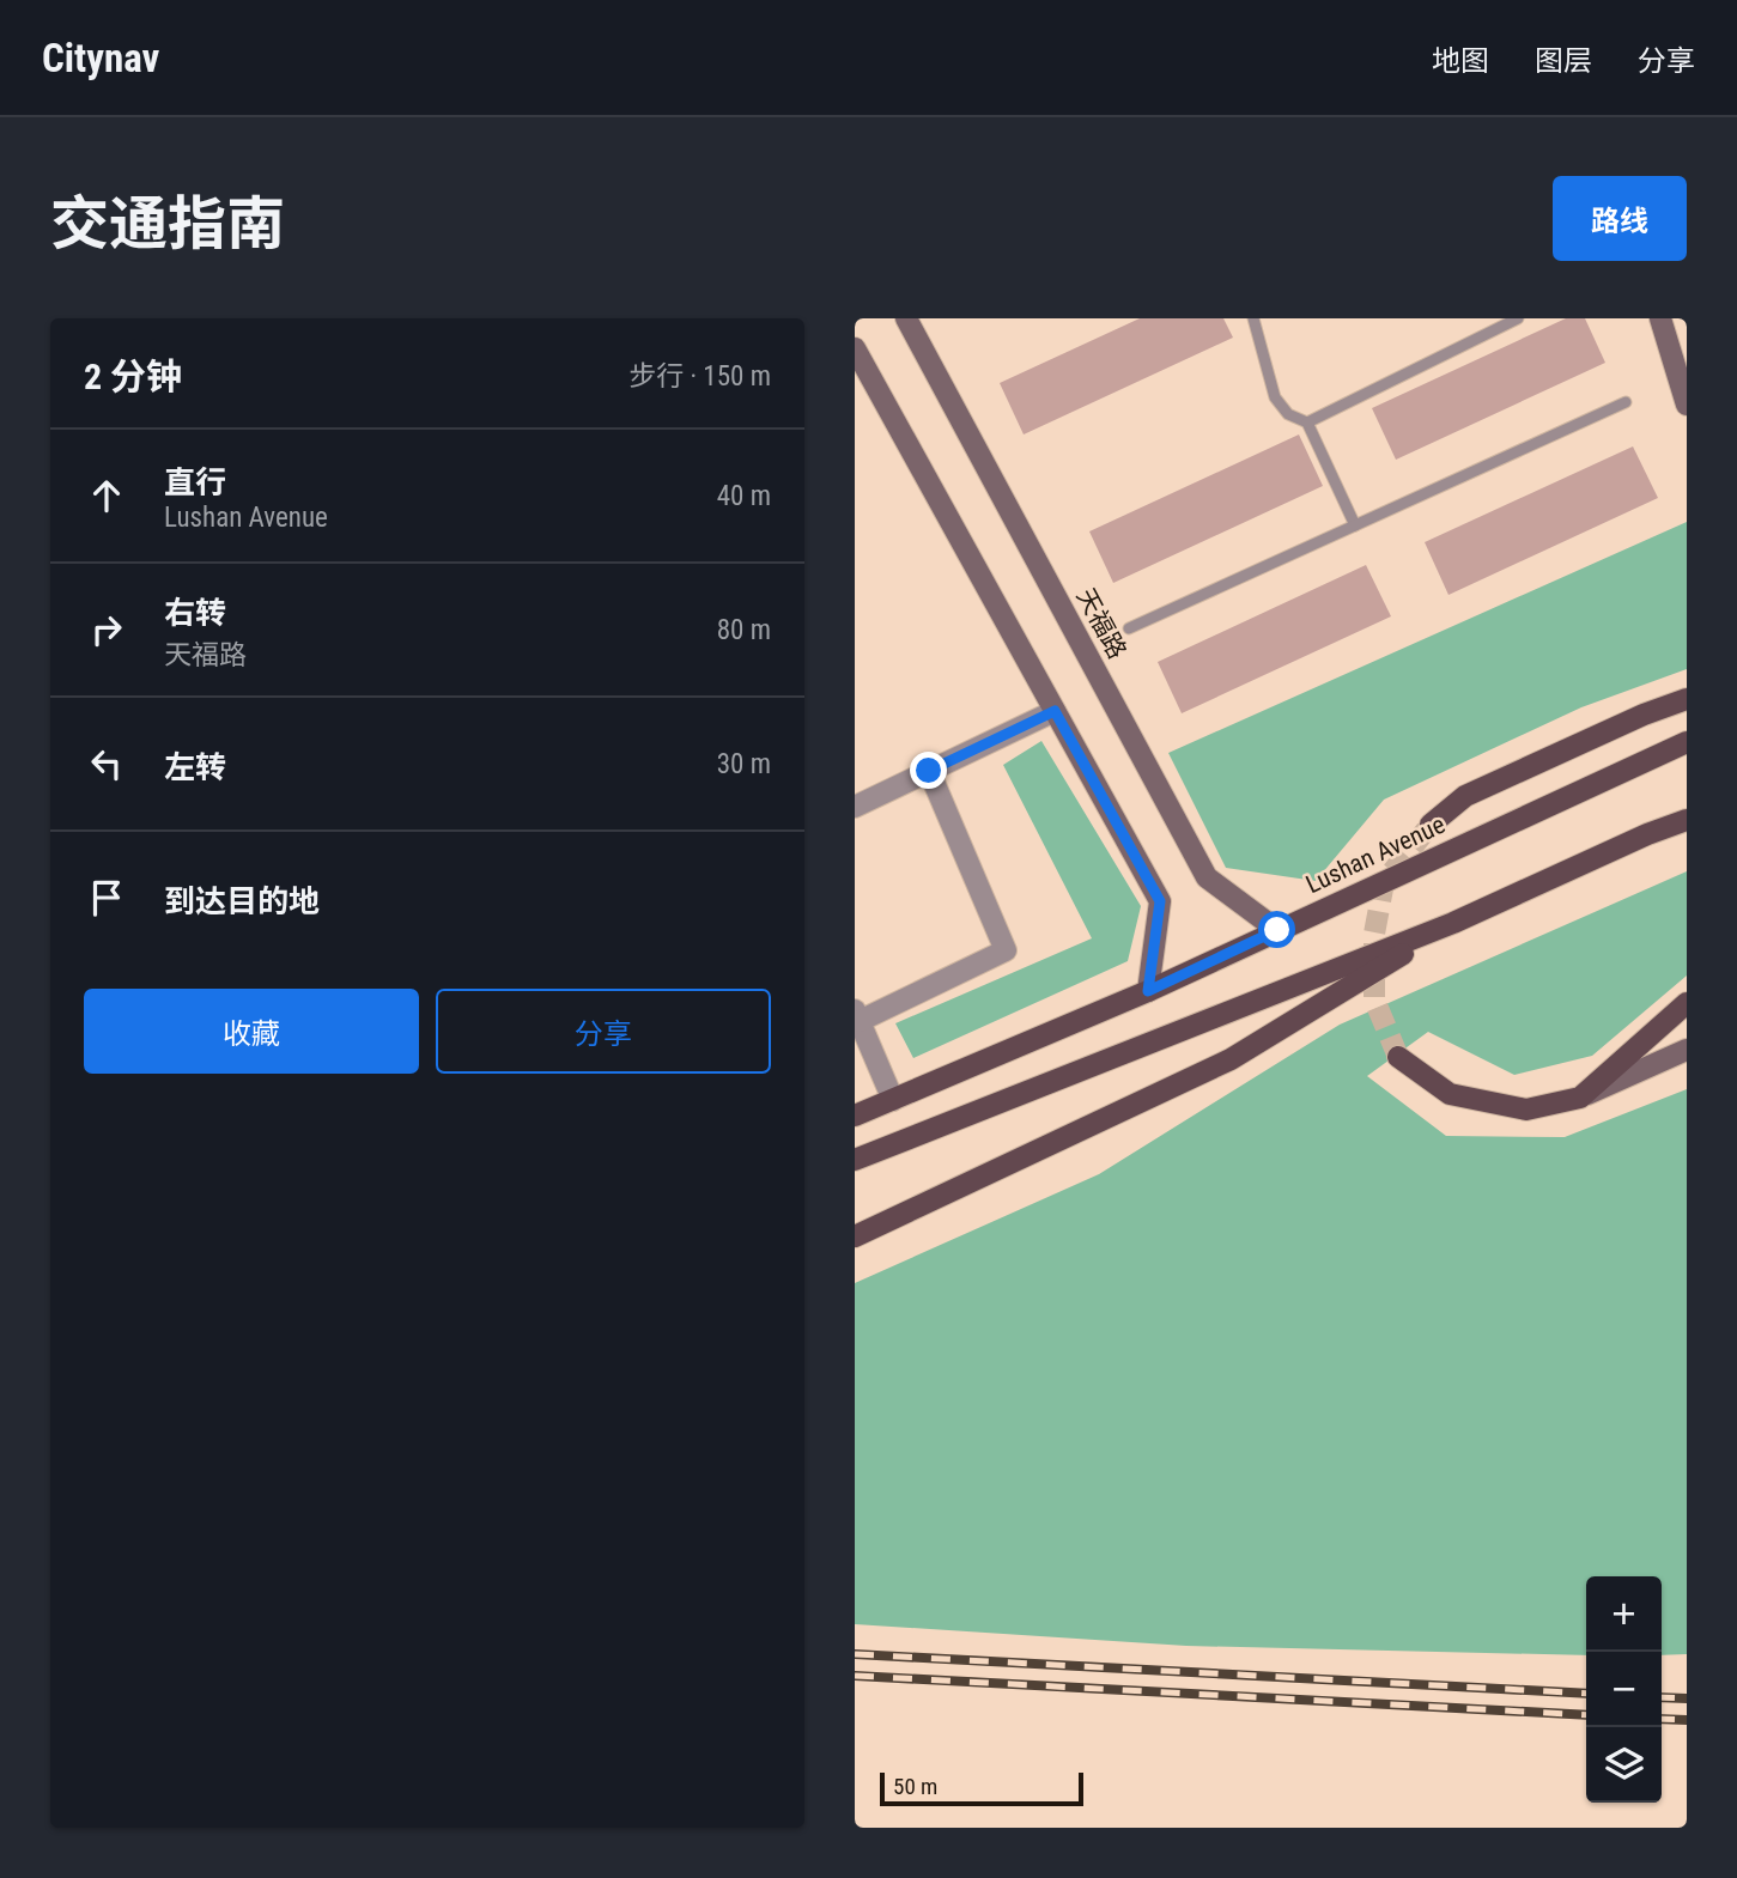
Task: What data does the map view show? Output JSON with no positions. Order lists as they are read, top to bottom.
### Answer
{
  "streets": {
    "main road": ["Lushan Avenue"],
    "street": ["天福路"]
  },
  "crossings": [
    ["天福路", "Lushan Avenue"]
  ],
  "scale_bar": "50 m",
  "page": {
    "header": "Citynav",
    "nav": ["地图", "图层", "分享"],
    "title": "交通指南",
    "buttons": [
      "路线",
      ["收藏", "分享"]
    ],
    "heading": ["2 分钟", "步行 · 150 m"],
    "list": [
      ["直行", "Lushan Avenue", "40 m"],
      ["右转", "天福路", "80 m"],
      ["左转", "30 m"],
      "到达目的地"
    ],
    "map_buttons": ["+", "−"],
    "scale": "50 m"
  }
}
